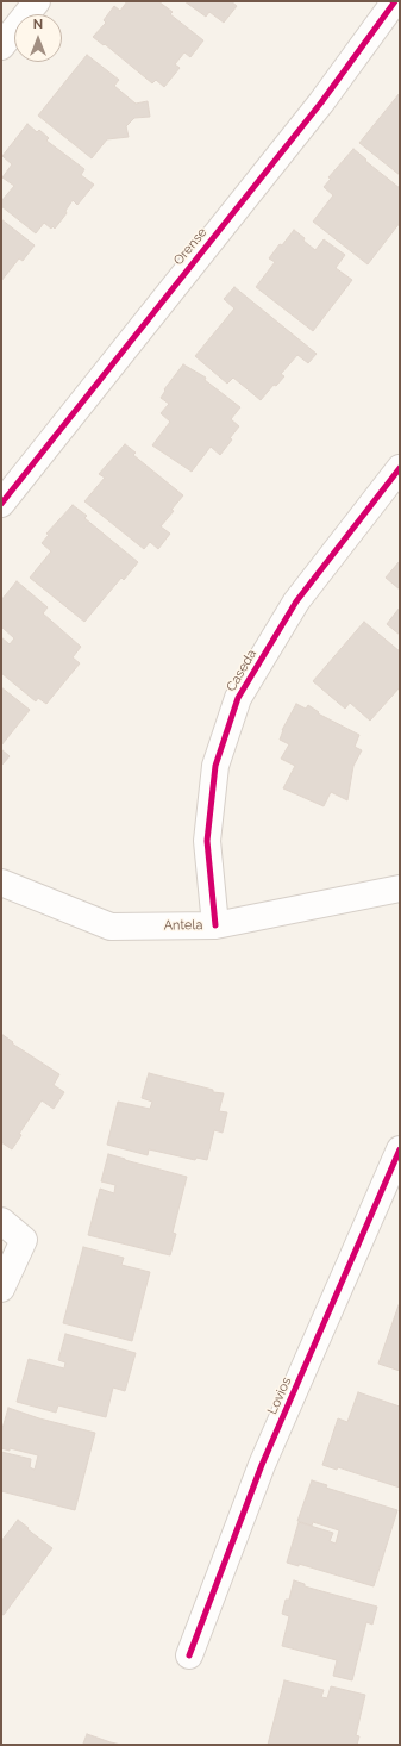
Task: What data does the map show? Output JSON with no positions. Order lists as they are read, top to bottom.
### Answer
{
  "streets": {
    "street": [
      "Orense",
      "Caseda",
      "Antela",
      "Lovios"
    ]
  },
  "crossings": [
    ["Caseda", "Antela"]
  ],
  "north": "top"
}
